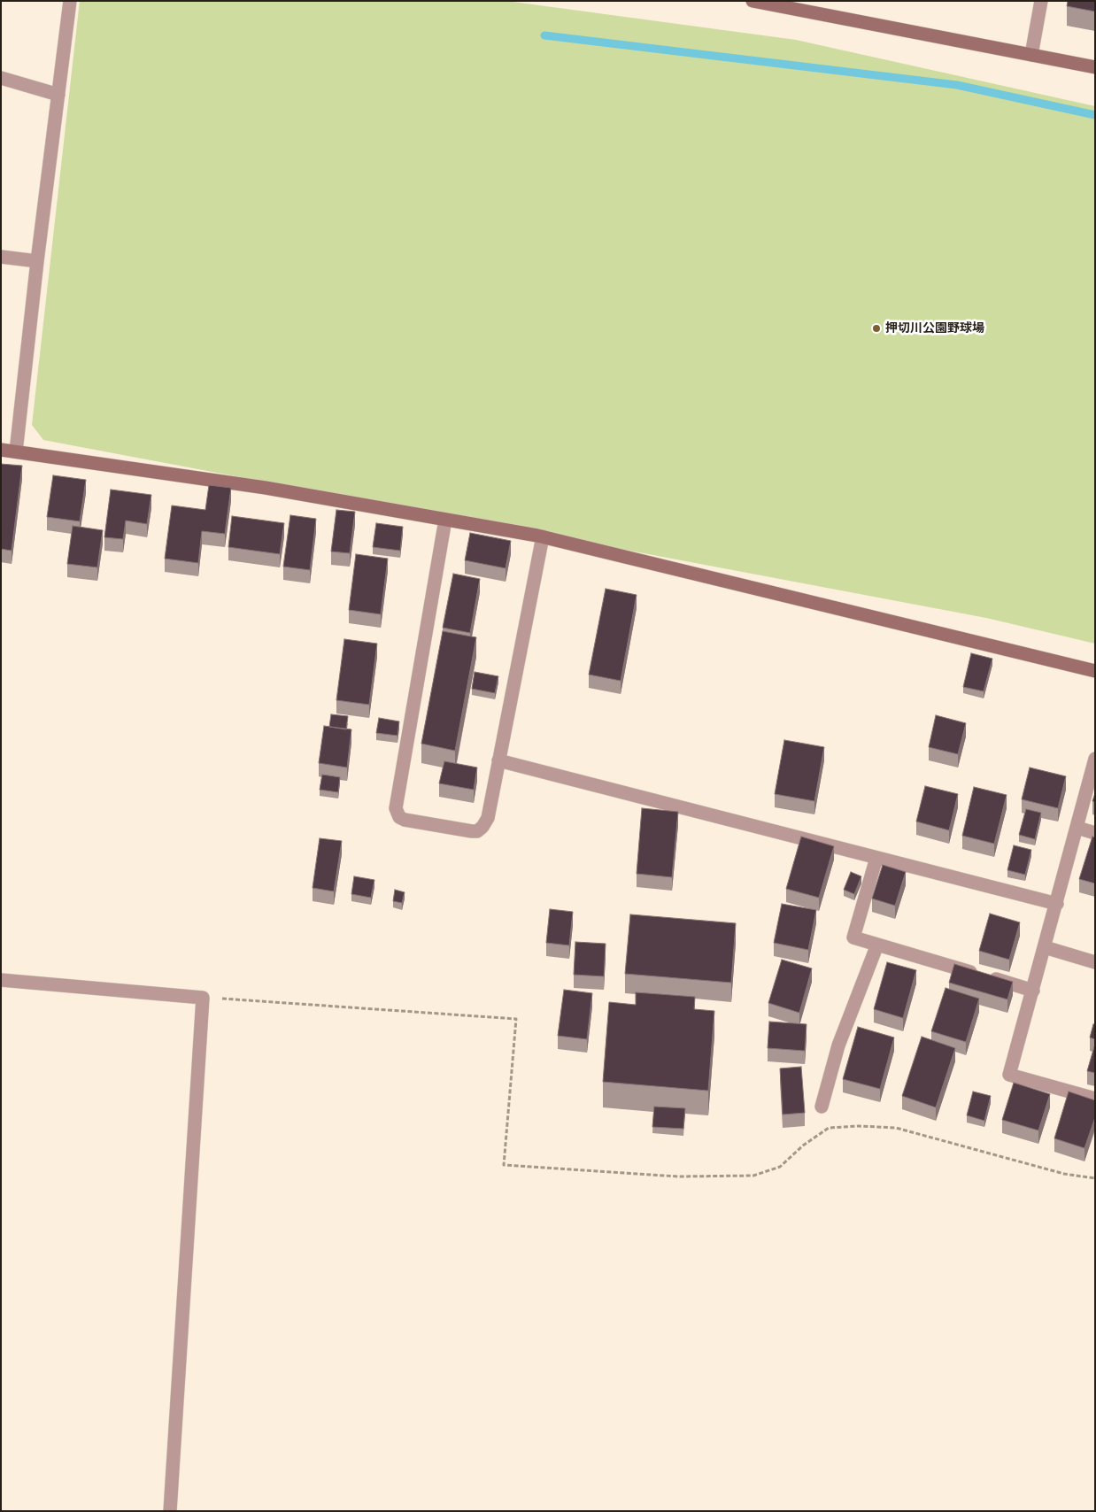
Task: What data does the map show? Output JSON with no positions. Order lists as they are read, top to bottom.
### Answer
{
  "places": ["押切川公園野球場"]
}
